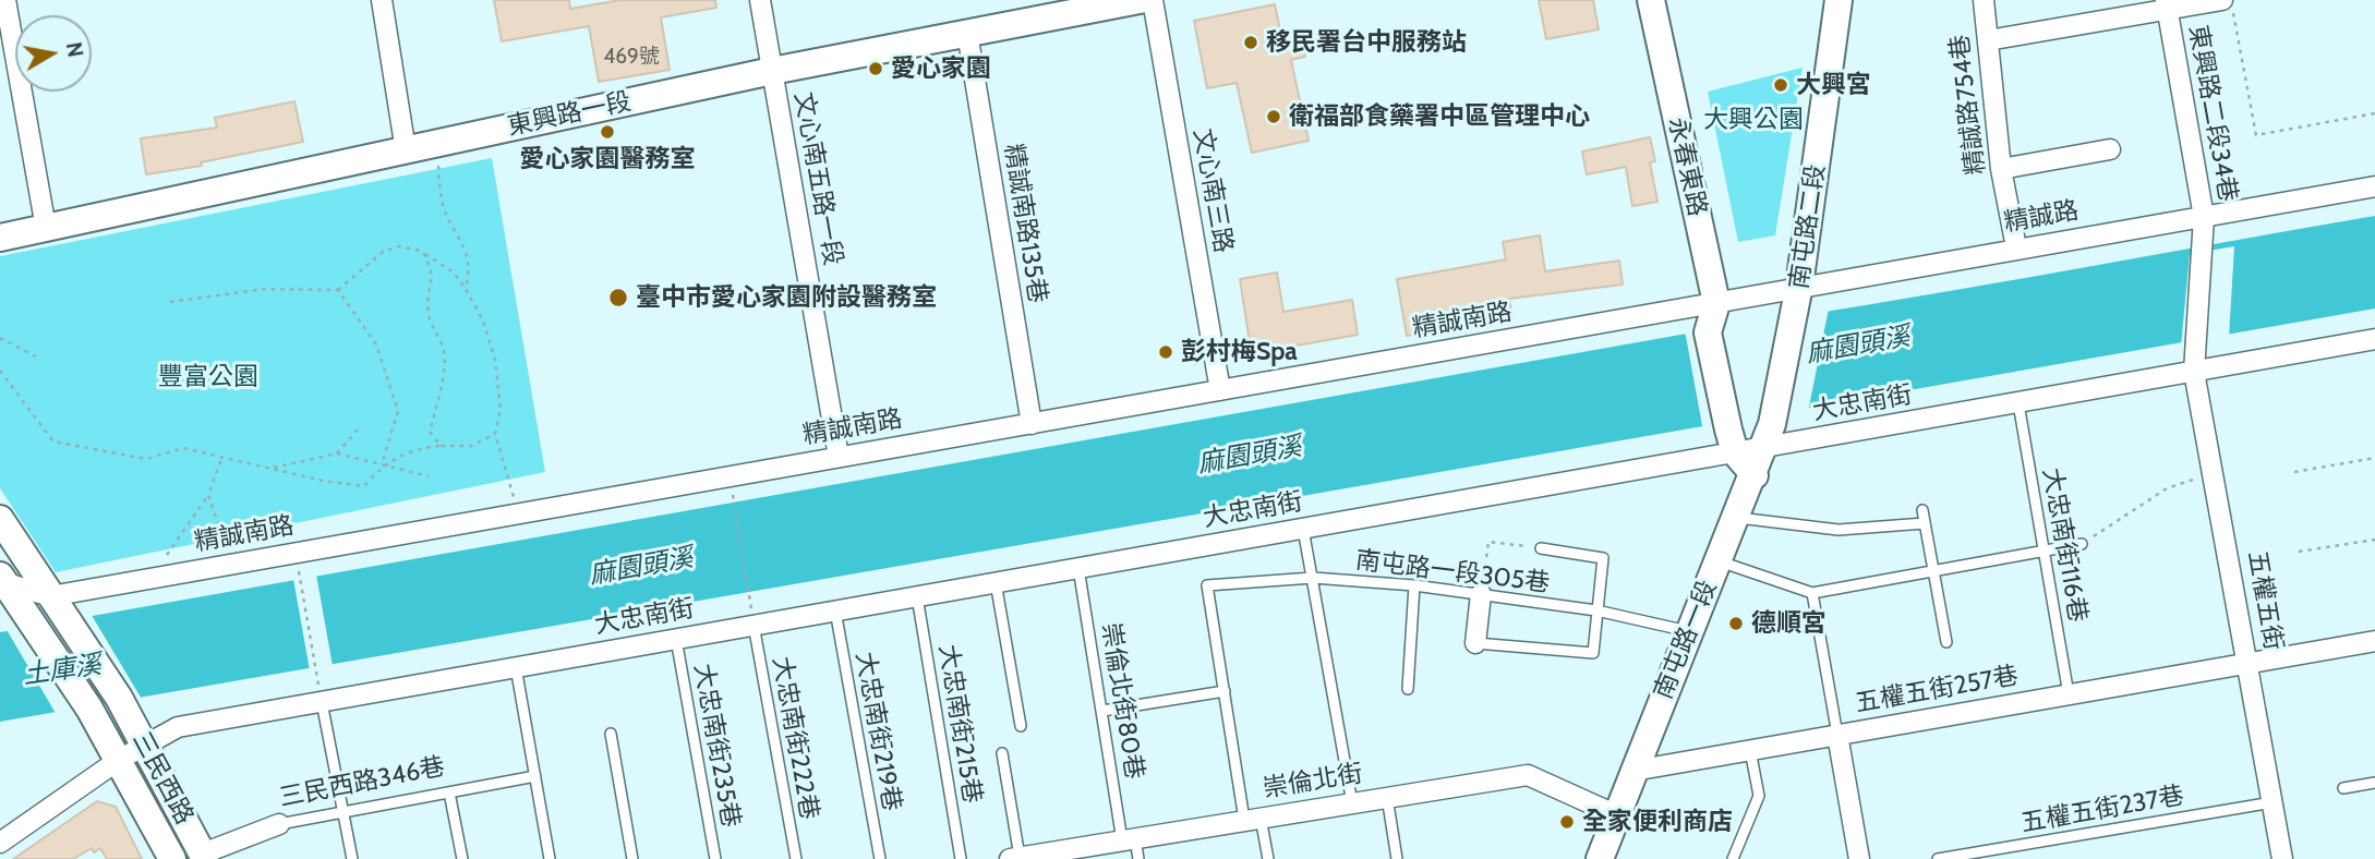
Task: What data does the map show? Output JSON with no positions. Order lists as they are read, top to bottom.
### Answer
{
  "streets": {
    "street": [
      "精誠路754巷",
      "東興路二段34巷",
      "東興路一段",
      "永春東路",
      "文心南五路一段",
      "文心南三路",
      "精誠路",
      "精誠南路135巷",
      "南屯路二段",
      "精誠南路",
      "大忠南街",
      "五權五街",
      "南屯路一段",
      "五權五街257巷",
      "三民西路",
      "崇倫北街",
      "三民西路346巷"
    ],
    "lane": [
      "大忠南街116巷",
      "南屯路一段305巷",
      "崇倫北街80巷",
      "大忠南街215巷",
      "大忠南街219巷",
      "大忠南街222巷",
      "大忠南街235巷",
      "五權五街237巷"
    ]
  },
  "crossings": [
    ["精誠路754巷", "精誠路"],
    ["東興路二段34巷", "精誠路"],
    ["東興路二段34巷", "大忠南街"],
    ["東興路二段34巷", "五權五街"],
    ["東興路一段", "文心南五路一段"],
    ["東興路一段", "精誠南路135巷"],
    ["永春東路", "精誠路"],
    ["永春東路", "精誠南路"],
    ["永春東路", "大忠南街"],
    ["文心南五路一段", "精誠南路"],
    ["文心南三路", "精誠南路"],
    ["精誠路", "南屯路二段"],
    ["精誠路", "精誠南路"],
    ["精誠南路135巷", "精誠南路"],
    ["南屯路二段", "南屯路一段"],
    ["精誠南路", "三民西路"],
    ["大忠南街", "大忠南街116巷"],
    ["大忠南街", "五權五街"],
    ["大忠南街", "南屯路一段"],
    ["大忠南街", "崇倫北街80巷"],
    ["大忠南街", "大忠南街215巷"],
    ["大忠南街", "大忠南街219巷"],
    ["大忠南街", "大忠南街222巷"],
    ["大忠南街", "大忠南街235巷"],
    ["大忠南街", "三民西路"],
    ["大忠南街116巷", "五權五街257巷"],
    ["南屯路一段305巷", "南屯路一段"],
    ["五權五街", "五權五街257巷"],
    ["五權五街", "五權五街237巷"],
    ["南屯路一段", "五權五街257巷"],
    ["南屯路一段", "崇倫北街"],
    ["崇倫北街80巷", "崇倫北街"],
    ["三民西路", "三民西路346巷"]
  ],
  "water": ["麻園頭溪", "土庫溪"],
  "parks": ["大興公園", "豐富公園"],
  "places": [
    "移民署台中服務站",
    "愛心家園",
    "大興宮",
    "衛福部食藥署中區管理中心",
    "愛心家園醫務室",
    "臺中市愛心家園附設醫務室",
    "彭村梅Spa",
    "德順宮",
    "全家便利商店"
  ],
  "house_numbers": ["469號"],
  "north": "right"
}
